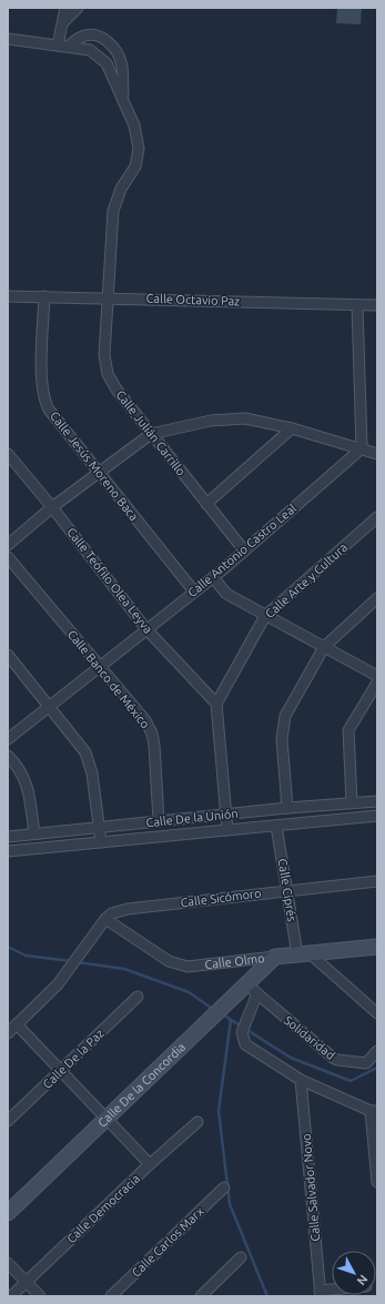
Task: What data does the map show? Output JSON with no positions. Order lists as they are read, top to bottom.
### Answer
{
  "streets": {
    "street": [
      "Calle Octavio Paz",
      "Calle Julián Carrillo",
      "Calle Jesús Moreno Baca",
      "Calle Antonio Castro Leal",
      "Calle Teófilo Olea Leyva",
      "Calle Arte y Cultura",
      "Calle Banco de México",
      "Calle De la Unión",
      "Calle Ciprés",
      "Calle Sicómoro",
      "Calle Olmo",
      "Solidaridad",
      "Calle De la Paz",
      "Calle De la Concordia",
      "Calle Salvador Novo",
      "Calle Democracia",
      "Calle Carlos Marx"
    ]
  },
  "crossings": [
    ["Calle Octavio Paz", "Calle Julián Carrillo"],
    ["Calle Octavio Paz", "Calle Jesús Moreno Baca"],
    ["Calle Julián Carrillo", "Calle Antonio Castro Leal"],
    ["Calle Jesús Moreno Baca", "Calle Antonio Castro Leal"],
    ["Calle Antonio Castro Leal", "Calle Teófilo Olea Leyva"],
    ["Calle Antonio Castro Leal", "Calle Banco de México"],
    ["Calle Teófilo Olea Leyva", "Calle Arte y Cultura"],
    ["Calle Banco de México", "Calle De la Unión"],
    ["Calle De la Unión", "Calle Ciprés"],
    ["Calle Ciprés", "Calle Sicómoro"],
    ["Calle Ciprés", "Calle Olmo"],
    ["Calle Sicómoro", "Calle Olmo"],
    ["Calle Olmo", "Calle De la Concordia"],
    ["Solidaridad", "Calle De la Concordia"]
  ],
  "north": "bottom right"
}
